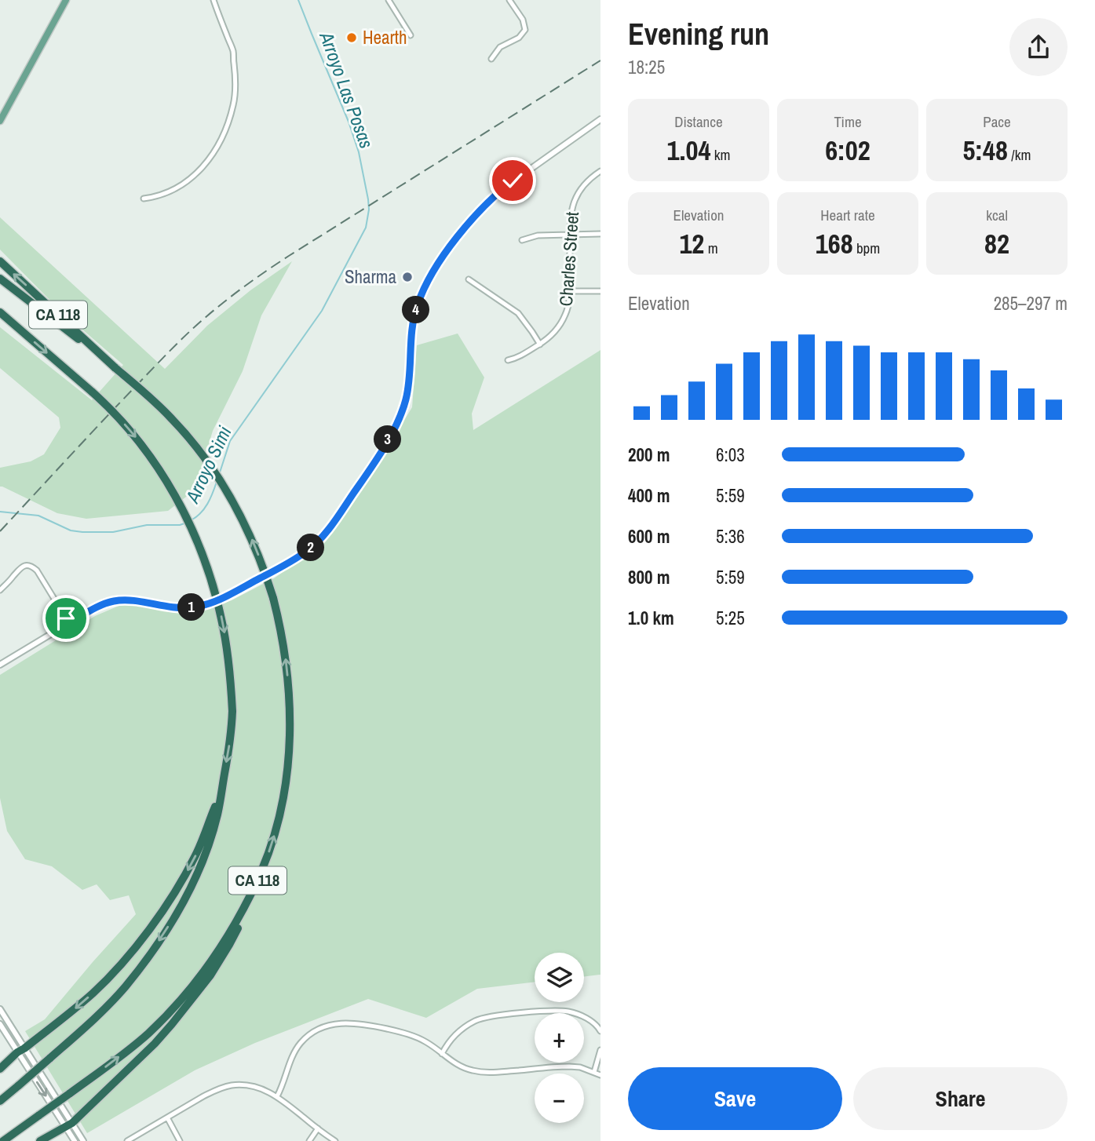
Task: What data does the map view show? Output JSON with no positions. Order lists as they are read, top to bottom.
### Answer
{
  "streets": {
    "highway": ["CA 118"],
    "street": ["Charles Street"]
  },
  "water": ["Arroyo Las Posas", "Arroyo Simi"],
  "places": ["Hearth", "Sharma"],
  "page": {
    "heading": ["Evening run", "18:25"],
    "stats": [
      ["Distance", "1.04 km"],
      ["Time", "6:02"],
      ["Pace", "5:48 /km"],
      ["Elevation", "12 m"],
      ["Heart rate", "168 bpm"],
      ["kcal", "82"]
    ],
    "chart": ["Elevation", "285–297 m"],
    "pins": [
      "4",
      "3",
      "2",
      "1"
    ],
    "list": [
      {
        "name": "200 m",
        "note": "6:03"
      },
      {
        "name": "400 m",
        "note": "5:59"
      },
      {
        "name": "600 m",
        "note": "5:36"
      },
      {
        "name": "800 m",
        "note": "5:59"
      },
      {
        "name": "1.0 km",
        "note": "5:25"
      }
    ],
    "map_buttons": ["+", "−"],
    "buttons": ["Save", "Share"]
  }
}
